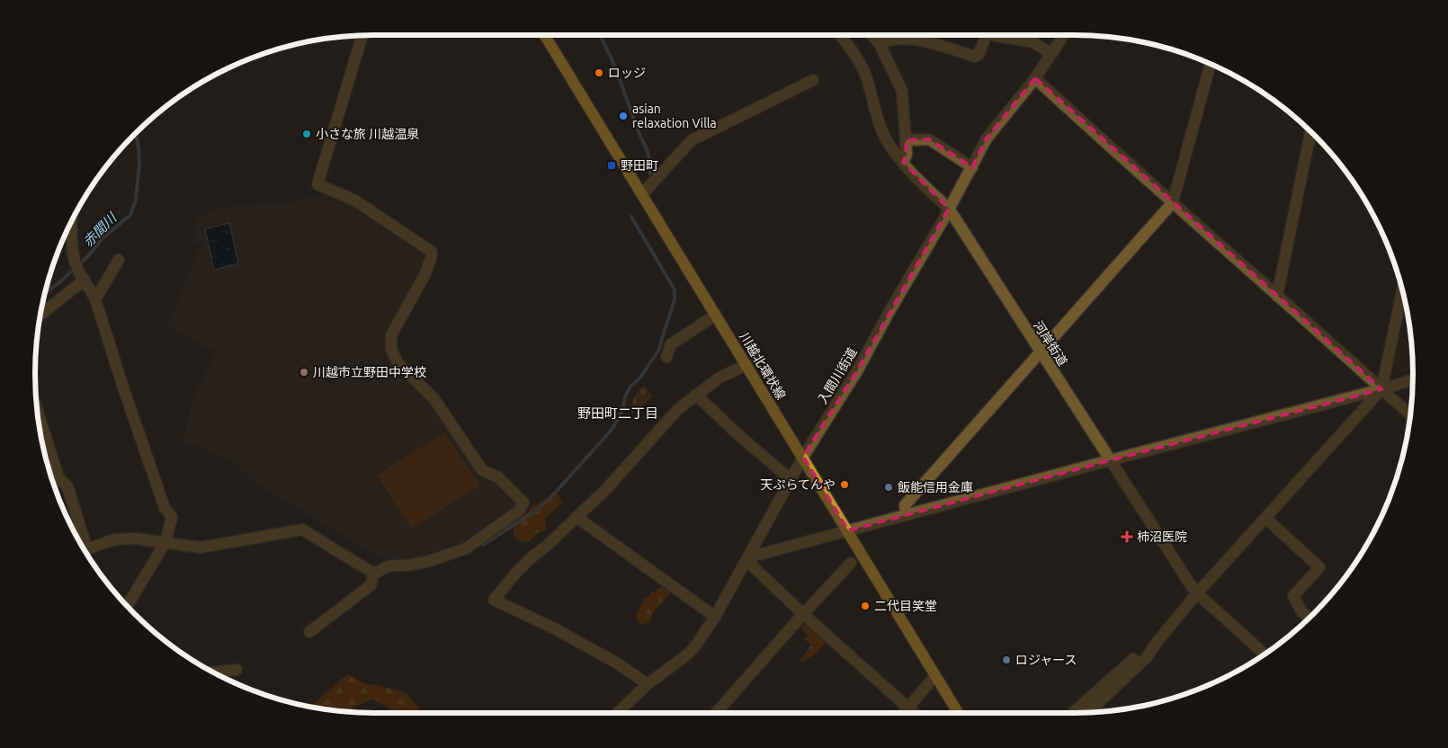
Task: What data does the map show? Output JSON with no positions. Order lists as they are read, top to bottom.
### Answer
{
  "streets": {
    "main road": ["川越北環状線"],
    "street": ["河岸街道", "入間川街道"]
  },
  "crossings": [
    ["河岸街道", "入間川街道"],
    ["川越北環状線", "入間川街道"]
  ],
  "districts": ["野田町二丁目"],
  "water": ["赤間川"],
  "places": {
    "other": [
      "ロッジ",
      "asian relaxation Villa",
      "小さな旅 川越温泉",
      "川越市立野田中学校",
      "天ぷらてんや",
      "飯能信用金庫",
      "二代目笑堂",
      "ロジャース"
    ],
    "transit": ["野田町"],
    "health": ["柿沼医院"]
  }
}
